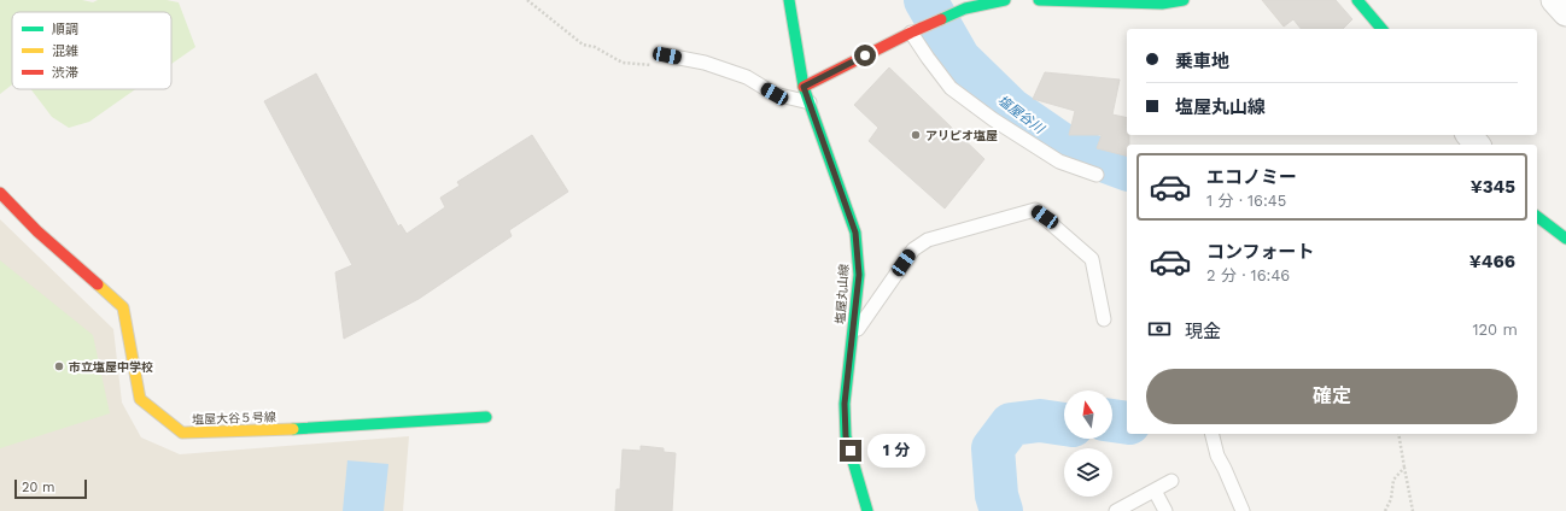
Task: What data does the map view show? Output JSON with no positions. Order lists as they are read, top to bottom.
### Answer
{
  "streets": {
    "street": ["塩屋丸山線", "塩屋大谷５号線"]
  },
  "water": ["塩屋谷川"],
  "places": ["アリピオ塩屋", "市立塩屋中学校"],
  "legend": ["順調", "混雑", "渋滞"],
  "scale_bar": "20 m",
  "north": "top",
  "page": {
    "banner": ["乗車地", "塩屋丸山線"],
    "list": [
      {
        "name": "エコノミー",
        "note": "1 分 · 16:45",
        "value": "¥345"
      },
      {
        "name": "コンフォート",
        "note": "2 分 · 16:46",
        "value": "¥466"
      }
    ],
    "pay": ["現金", "120 m"],
    "buttons": "確定",
    "bubble": "1 分",
    "scale": "20 m"
  }
}
